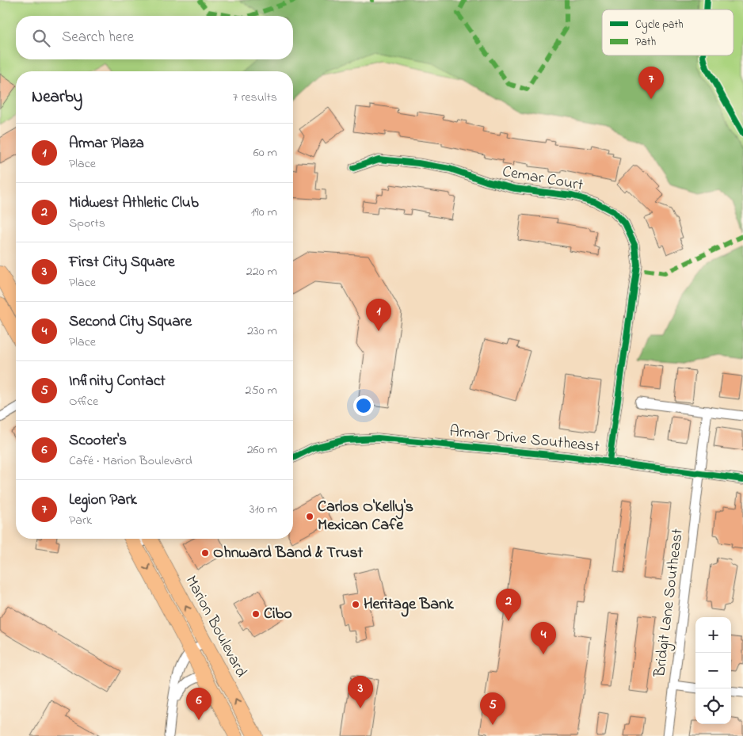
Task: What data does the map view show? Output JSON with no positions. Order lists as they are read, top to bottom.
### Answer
{
  "streets": {
    "main road": ["Marion Boulevard"],
    "street": ["Cemar Court", "Armar Drive Southeast", "Bridgit Lane Southeast"]
  },
  "crossings": [
    ["Cemar Court", "Armar Drive Southeast"],
    ["Armar Drive Southeast", "Bridgit Lane Southeast"]
  ],
  "places": [
    "Carlos O'Kelly's Mexican Cafe",
    "Ohnward Band & Trust",
    "Heritage Bank",
    "Cibo"
  ],
  "legend": ["Cycle path", "Path"],
  "page": {
    "search": "Search here",
    "pins": [
      "7",
      "1",
      "2",
      "4",
      "3",
      "6",
      "5"
    ],
    "heading": ["Nearby", "7 results"],
    "list": [
      {
        "mark": "1",
        "name": "Armar Plaza",
        "note": "Place",
        "value": "60 m"
      },
      {
        "mark": "2",
        "name": "Midwest Athletic Club",
        "note": "Sports",
        "value": "190 m"
      },
      {
        "mark": "3",
        "name": "First City Square",
        "note": "Place",
        "value": "220 m"
      },
      {
        "mark": "4",
        "name": "Second City Square",
        "note": "Place",
        "value": "230 m"
      },
      {
        "mark": "5",
        "name": "Infinity Contact",
        "note": "Office",
        "value": "250 m"
      },
      {
        "mark": "6",
        "name": "Scooter's",
        "note": "Café · Marion Boulevard",
        "value": "260 m"
      },
      {
        "mark": "7",
        "name": "Legion Park",
        "note": "Park",
        "value": "310 m"
      }
    ],
    "map_buttons": ["+", "−"]
  }
}
